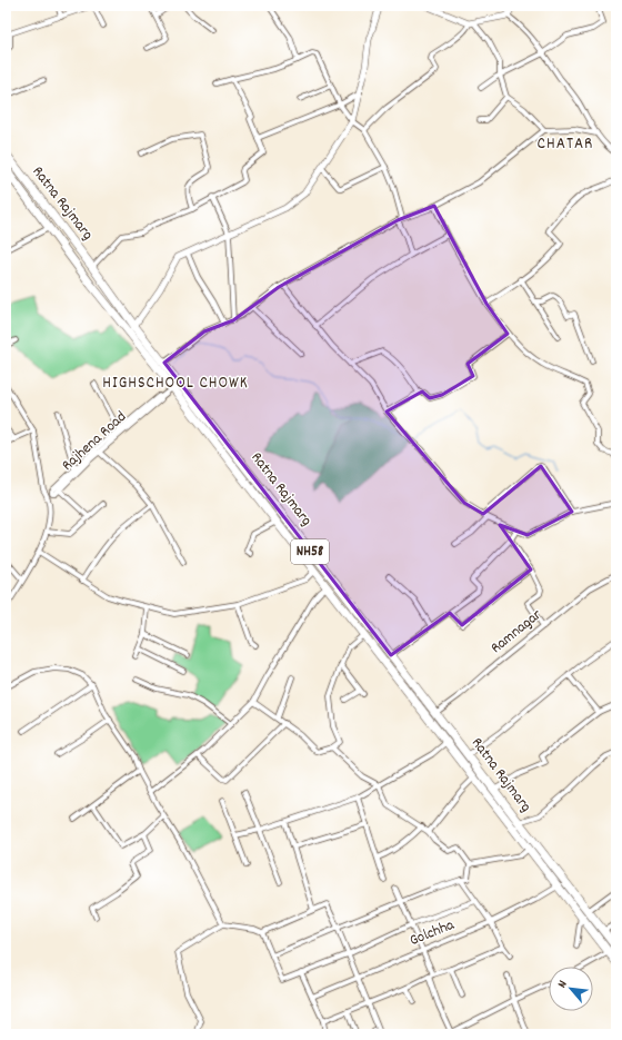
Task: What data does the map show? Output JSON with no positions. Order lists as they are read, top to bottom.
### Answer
{
  "streets": {
    "highway": ["Ratna Rajmarg", "NH58"],
    "street": ["Rajhena Road", "Ramnagar", "Golchha"]
  },
  "crossings": [
    ["Ratna Rajmarg", "Rajhena Road"],
    ["Ratna Rajmarg", "Ramnagar"],
    ["Ratna Rajmarg", "Golchha"]
  ],
  "districts": ["CHATAR", "HIGHSCHOOL CHOWK"],
  "north": "top left"
}
